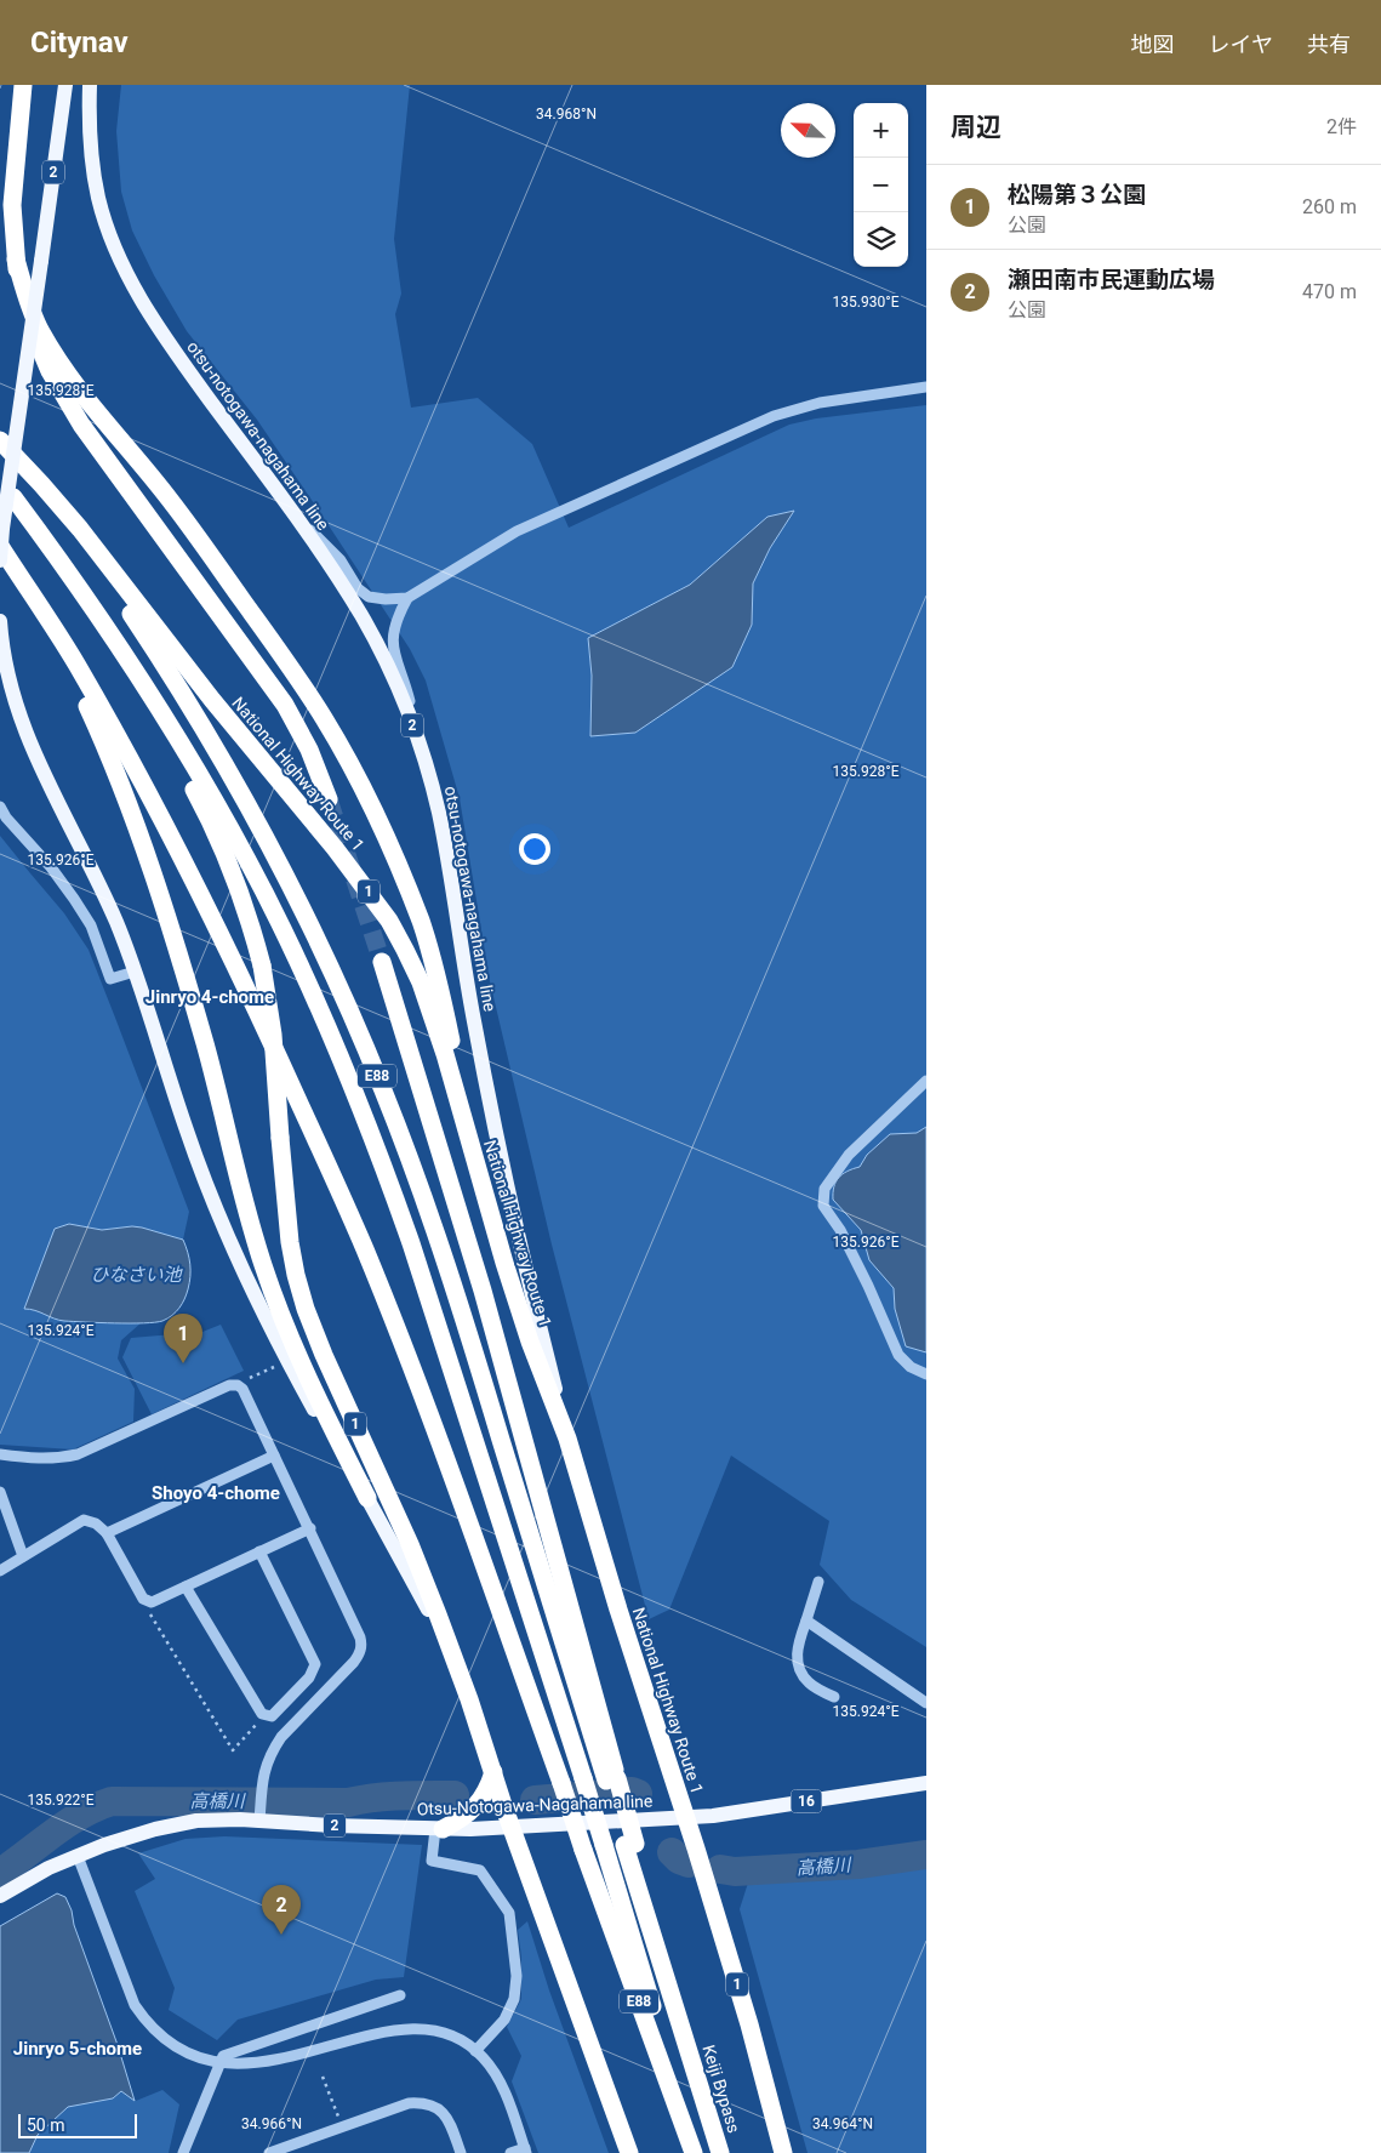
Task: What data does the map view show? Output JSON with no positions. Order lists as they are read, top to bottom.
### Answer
{
  "streets": {
    "highway": [
      "National Highway Route 1",
      "1",
      "E88",
      "Keiji Bypass"
    ],
    "main road": [
      "2",
      "otsu-notogawa-nagahama line",
      "16",
      "Otsu-Notogawa-Nagahama line"
    ]
  },
  "crossings": [
    ["otsu-notogawa-nagahama line", "National Highway Route 1"],
    ["National Highway Route 1", "E88"],
    ["National Highway Route 1", "16"],
    ["National Highway Route 1", "Otsu-Notogawa-Nagahama line"],
    ["1", "E88"],
    ["1", "Otsu-Notogawa-Nagahama line"],
    ["E88", "Keiji Bypass"],
    ["16", "Otsu-Notogawa-Nagahama line"]
  ],
  "districts": ["Jinryo 4-chome", "Shoyo 4-chome", "Jinryo 5-chome"],
  "water": ["ひなさい池", "高橋川"],
  "scale_bar": "50 m",
  "north": "top left",
  "page": {
    "header": "Citynav",
    "nav": ["地図", "レイヤ", "共有"],
    "heading": ["周辺", "2件"],
    "map_buttons": ["+", "−"],
    "list": [
      {
        "mark": "1",
        "name": "松陽第３公園",
        "note": "公園",
        "value": "260 m"
      },
      {
        "mark": "2",
        "name": "瀬田南市民運動広場",
        "note": "公園",
        "value": "470 m"
      }
    ],
    "pins": ["1", "2"],
    "scale": "50 m"
  },
  "coordinates": [
    "34.968°N",
    "135.930°E",
    "135.928°E",
    "135.926°E",
    "135.924°E",
    "135.922°E",
    "34.966°N",
    "34.964°N"
  ]
}
